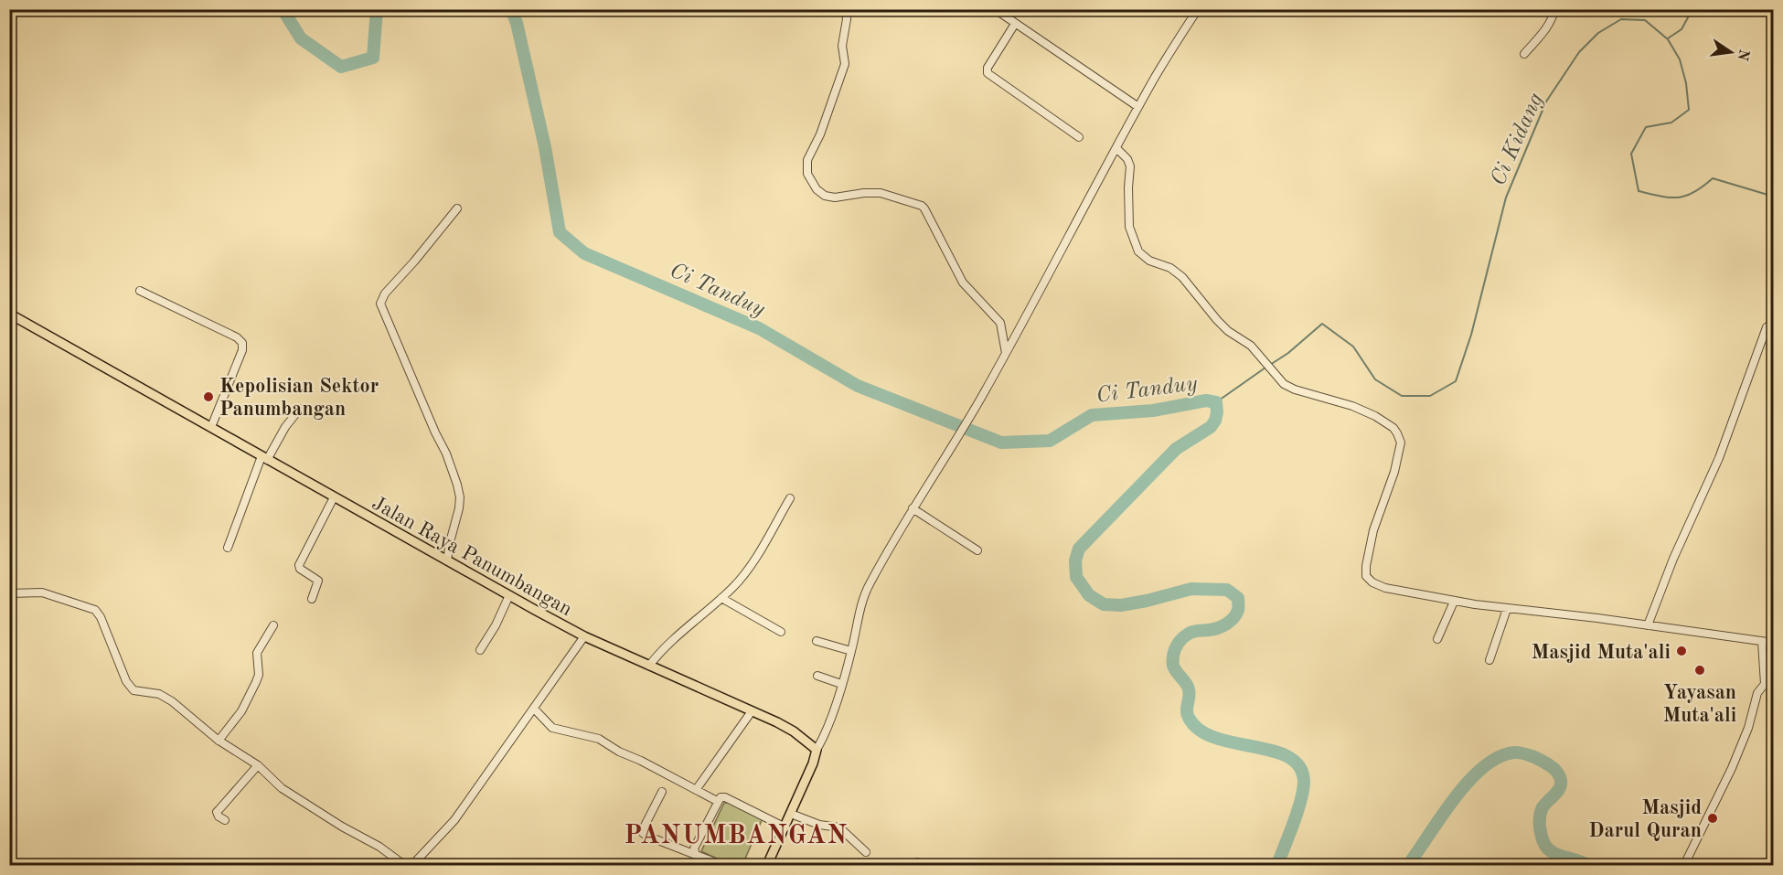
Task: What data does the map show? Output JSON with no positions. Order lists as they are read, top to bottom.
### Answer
{
  "streets": {
    "main road": ["Jalan Raya Panumbangan"]
  },
  "districts": ["PANUMBANGAN"],
  "water": ["Ci Kidang", "Ci Tanduy"],
  "places": [
    "Kepolisian Sektor Panumbangan",
    "Masjid Muta'ali",
    "Yayasan Muta'ali",
    "Masjid Darul Quran"
  ],
  "north": "right"
}
